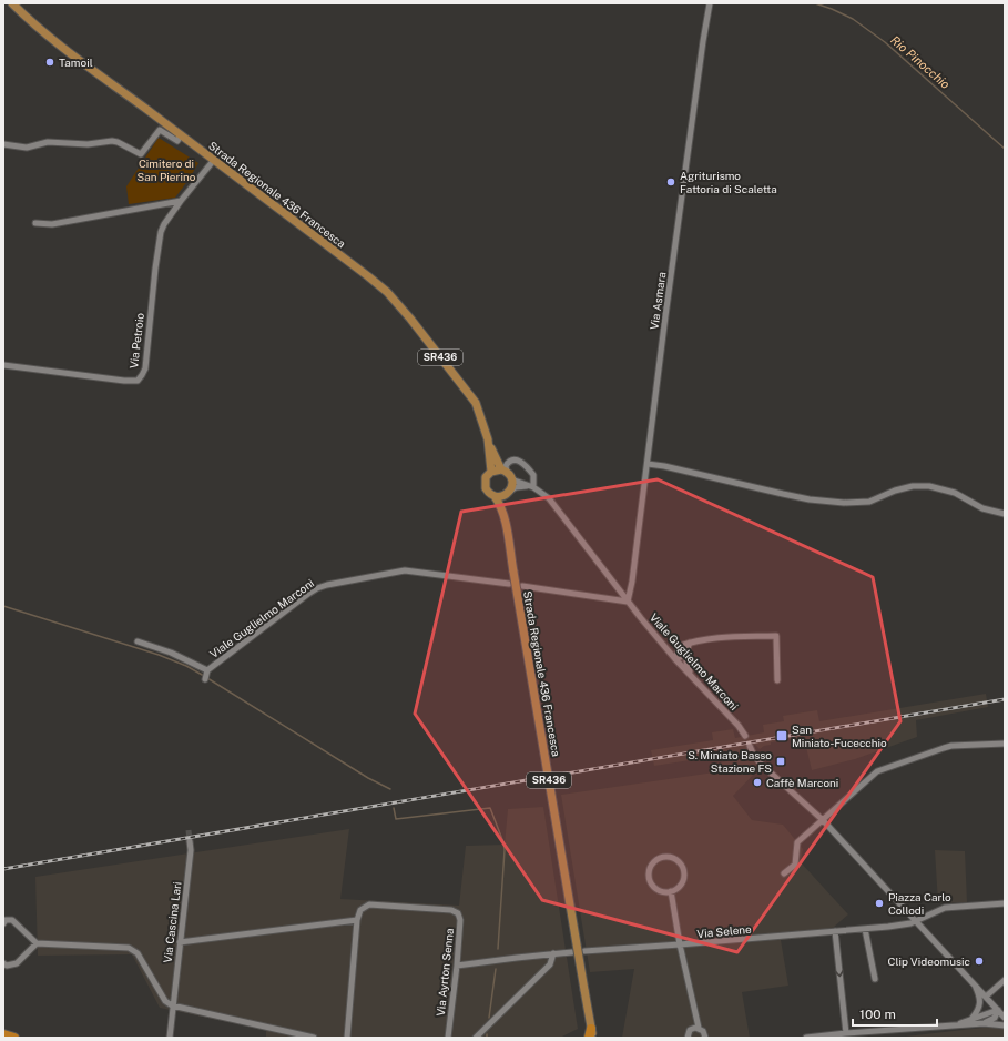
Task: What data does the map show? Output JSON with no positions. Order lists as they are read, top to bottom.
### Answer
{
  "streets": {
    "main road": ["Strada Regionale 436 Francesca", "SR436"],
    "street": [
      "Via Asmara",
      "Via Petroio",
      "Viale Guglielmo Marconi",
      "Via Cascina Lari",
      "Via Selene",
      "Via Ayrton Senna"
    ]
  },
  "crossings": [
    ["Strada Regionale 436 Francesca", "Via Petroio"],
    ["Strada Regionale 436 Francesca", "Viale Guglielmo Marconi"],
    ["Via Asmara", "Viale Guglielmo Marconi"]
  ],
  "water": ["Rio Pinocchio"],
  "parks": ["Cimitero di San Pierino"],
  "places": {
    "other": [
      "Tamoil",
      "Agriturismo Fattoria di Scaletta",
      "Caffè Marconi",
      "Piazza Carlo Collodi",
      "Clip Videomusic"
    ],
    "transit": ["San Miniato-Fucecchio", "S. Miniato Basso Stazione FS"]
  },
  "scale_bar": "100 m"
}
